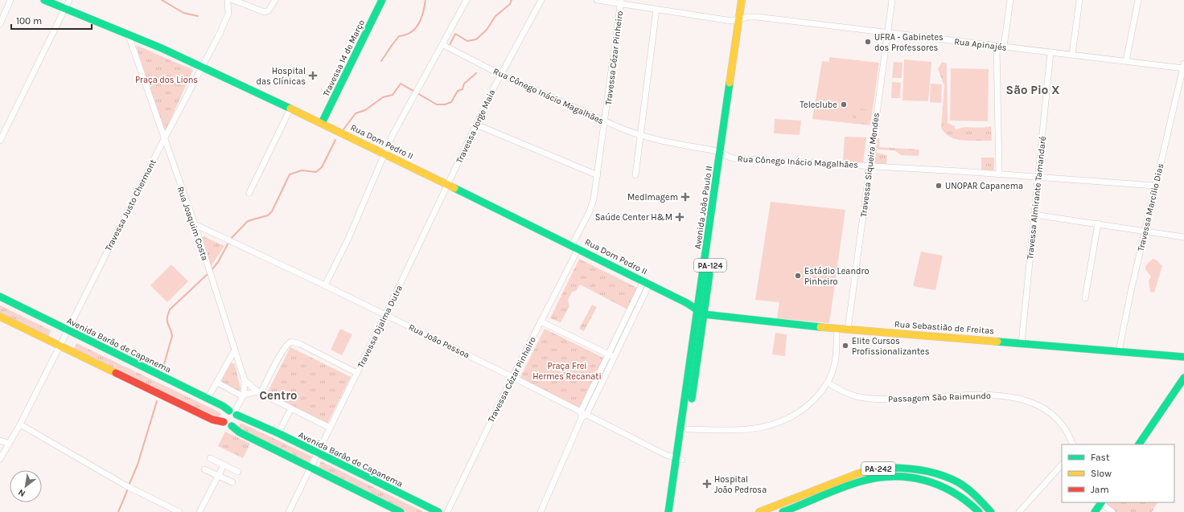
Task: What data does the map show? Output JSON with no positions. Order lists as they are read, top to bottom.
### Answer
{
  "streets": {
    "street": [
      "Rua Apinajés",
      "Travessa 14 de Março",
      "Travessa Cézar Pinheiro",
      "Rua Cônego Inácio Magalhães",
      "Travessa Jorge Maia",
      "Rua Dom Pedro II",
      "Travessa Siqueira Mendes",
      "Travessa Almirante Tamandaré",
      "Travessa Justo Chermont",
      "Avenida João Paulo II",
      "Travessa Marcílio Dias",
      "Rua Joaquim Costa",
      "PA-124",
      "Travessa Djalma Dutra",
      "Rua Sebastião de Freitas",
      "Rua João Pessoa",
      "Avenida Barão de Capanema",
      "Passagem São Raimundo",
      "PA-242"
    ]
  },
  "crossings": [
    ["Rua Apinajés", "Travessa Cézar Pinheiro"],
    ["Rua Apinajés", "Travessa Siqueira Mendes"],
    ["Rua Apinajés", "Travessa Almirante Tamandaré"],
    ["Rua Apinajés", "Avenida João Paulo II"],
    ["Rua Apinajés", "Travessa Marcílio Dias"],
    ["Travessa 14 de Março", "Rua Dom Pedro II"],
    ["Travessa Cézar Pinheiro", "Rua Cônego Inácio Magalhães"],
    ["Travessa Cézar Pinheiro", "Rua Dom Pedro II"],
    ["Travessa Cézar Pinheiro", "Rua João Pessoa"],
    ["Rua Cônego Inácio Magalhães", "Travessa Jorge Maia"],
    ["Rua Cônego Inácio Magalhães", "Travessa Siqueira Mendes"],
    ["Rua Cônego Inácio Magalhães", "Travessa Almirante Tamandaré"],
    ["Rua Cônego Inácio Magalhães", "Avenida João Paulo II"],
    ["Rua Cônego Inácio Magalhães", "Travessa Marcílio Dias"],
    ["Travessa Jorge Maia", "Rua Dom Pedro II"],
    ["Travessa Jorge Maia", "Travessa Djalma Dutra"],
    ["Rua Dom Pedro II", "Travessa Justo Chermont"],
    ["Rua Dom Pedro II", "Avenida João Paulo II"],
    ["Rua Dom Pedro II", "Rua Joaquim Costa"],
    ["Rua Dom Pedro II", "Travessa Djalma Dutra"],
    ["Rua Dom Pedro II", "Rua Sebastião de Freitas"],
    ["Travessa Siqueira Mendes", "Rua Sebastião de Freitas"],
    ["Travessa Almirante Tamandaré", "Rua Sebastião de Freitas"],
    ["Travessa Justo Chermont", "Rua Joaquim Costa"],
    ["Travessa Justo Chermont", "Avenida Barão de Capanema"],
    ["Avenida João Paulo II", "Rua Sebastião de Freitas"],
    ["Avenida João Paulo II", "Rua João Pessoa"],
    ["Travessa Marcílio Dias", "Rua Sebastião de Freitas"],
    ["Rua Joaquim Costa", "Rua João Pessoa"],
    ["Rua Joaquim Costa", "Avenida Barão de Capanema"],
    ["Travessa Djalma Dutra", "Rua João Pessoa"],
    ["Travessa Djalma Dutra", "Avenida Barão de Capanema"]
  ],
  "districts": ["São Pio X", "Centro"],
  "parks": ["Praça dos Lions", "Praça Frei Hermes Recanati"],
  "places": {
    "other": [
      "UFRA - Gabinetes dos Professores",
      "Teleclube",
      "UNOPAR Capanema",
      "Estádio Leandro Pinheiro",
      "Elite Cursos Profissionalizantes"
    ],
    "health": [
      "Hospital das Clínicas",
      "MedImagem",
      "Saúde Center H&M",
      "Hospital João Pedrosa"
    ]
  },
  "legend": ["Fast", "Slow", "Jam"],
  "scale_bar": "100 m",
  "north": "bottom left"
}
